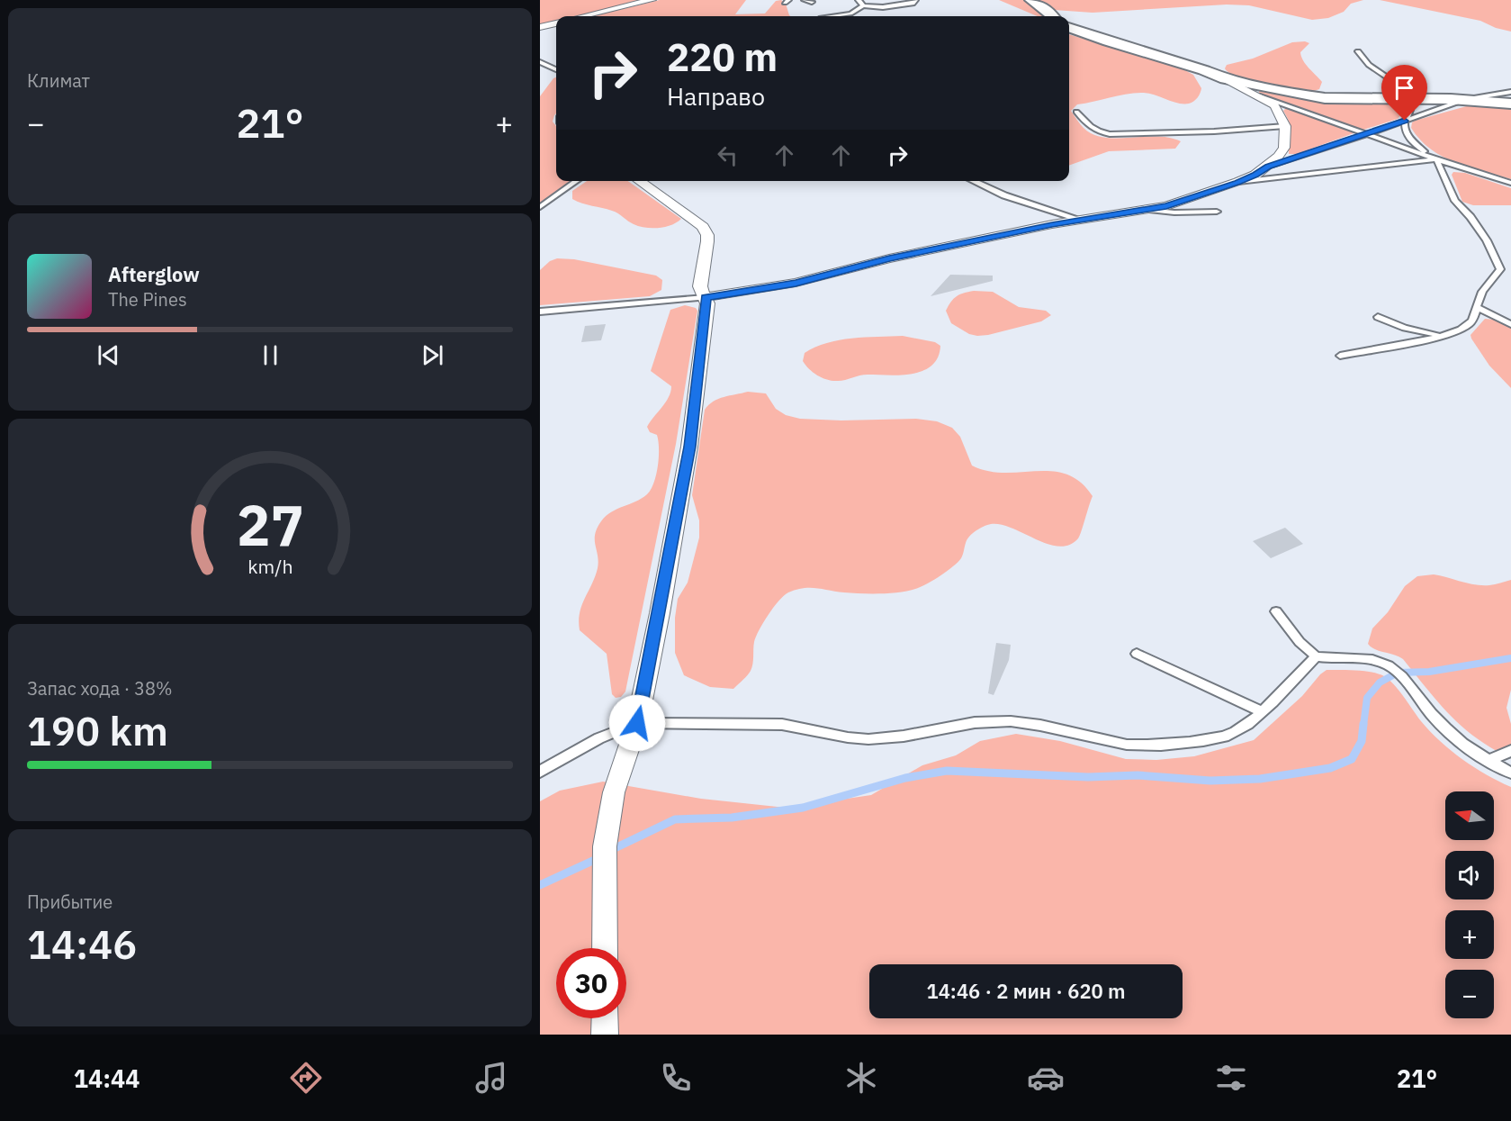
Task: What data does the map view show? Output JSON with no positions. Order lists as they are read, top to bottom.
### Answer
{
  "north": "left",
  "page": {
    "tile": [
      "Климат",
      ["Запас хода · 38%", "190 km"],
      ["Прибытие", "14:46"]
    ],
    "turn": ["220 m", "Направо"],
    "heat": ["−", "21°", "+"],
    "song": ["Afterglow", "The Pines"],
    "map_buttons": ["+", "−"],
    "limit": "30",
    "trip": "14:46 · 2 мин · 620 m",
    "tabs": ["14:44", "21°"],
    "gauge": ["27", "km/h"]
  }
}
